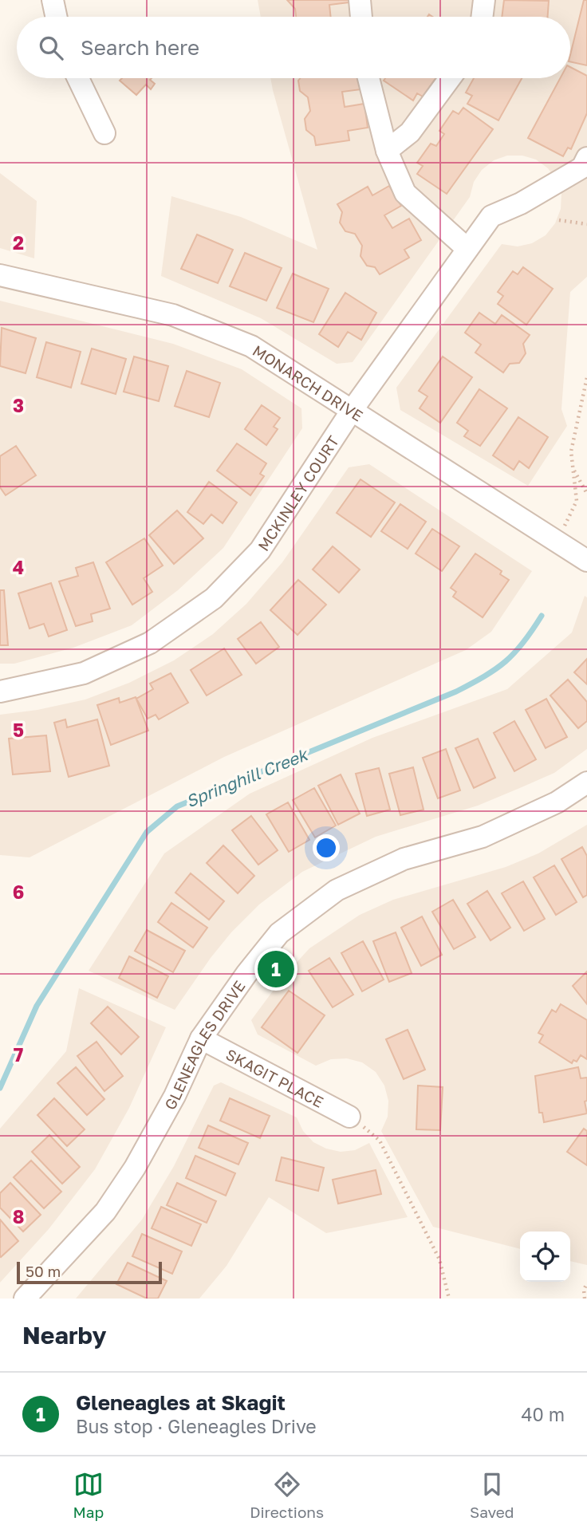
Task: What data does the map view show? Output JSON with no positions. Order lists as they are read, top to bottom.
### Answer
{
  "streets": {
    "street": [
      "MONARCH DRIVE",
      "MCKINLEY COURT",
      "GLENEAGLES DRIVE",
      "SKAGIT PLACE"
    ]
  },
  "crossings": [
    ["MONARCH DRIVE", "MCKINLEY COURT"],
    ["GLENEAGLES DRIVE", "SKAGIT PLACE"]
  ],
  "water": ["Springhill Creek"],
  "scale_bar": "50 m",
  "page": {
    "search": "Search here",
    "pins": "1",
    "scale": "50 m",
    "heading": "Nearby",
    "list": [
      {
        "mark": "1",
        "name": "Gleneagles at Skagit",
        "note": "Bus stop · Gleneagles Drive",
        "value": "40 m"
      }
    ],
    "nav": ["Map", "Directions", "Saved"]
  },
  "grid": {
    "rows": [
      "2",
      "3",
      "4",
      "5",
      "6",
      "7",
      "8"
    ]
  }
}
